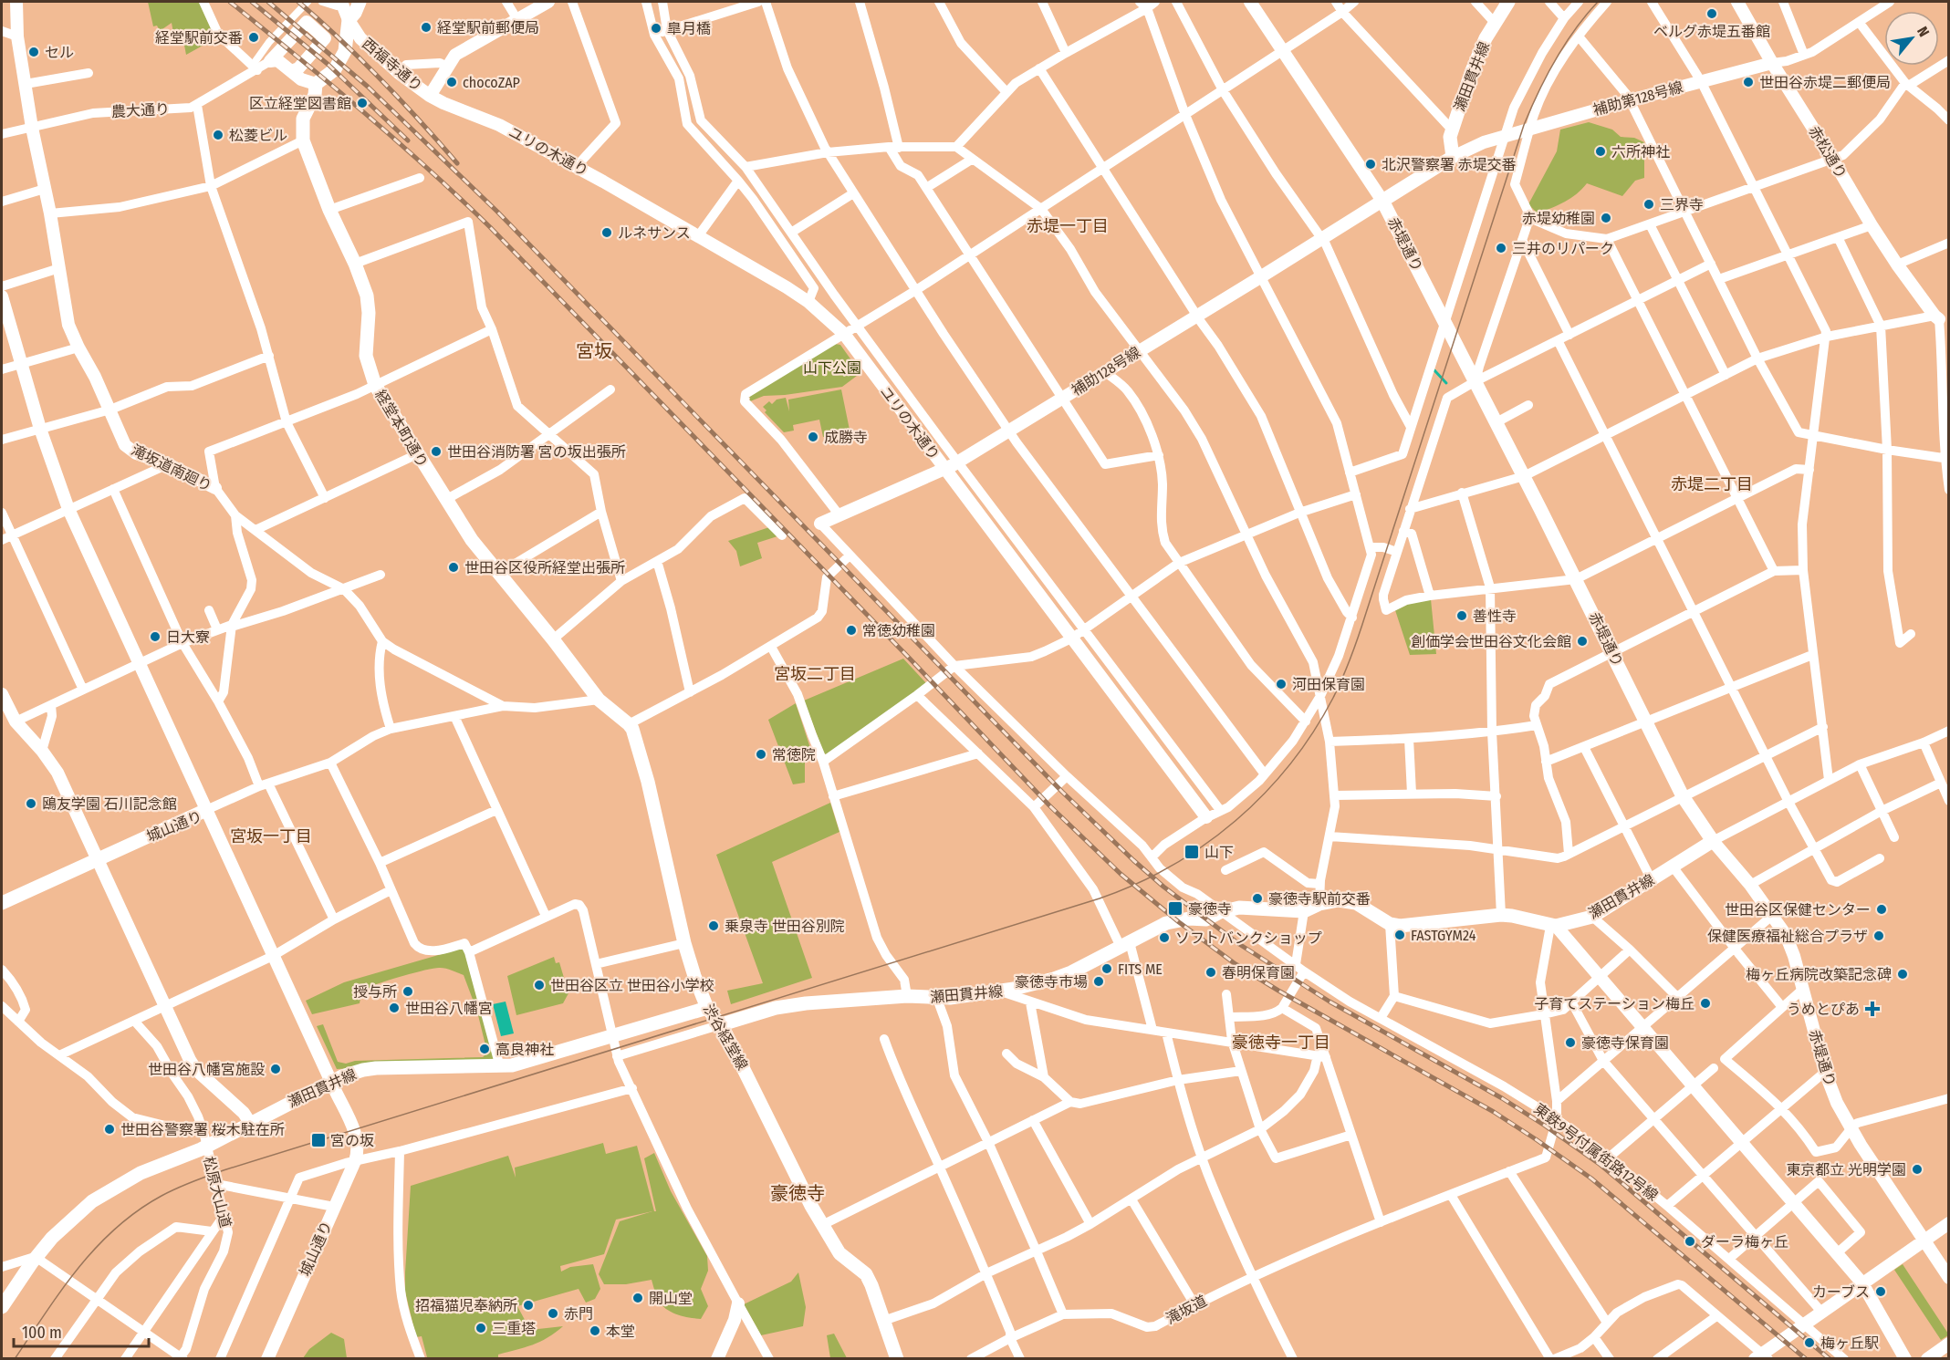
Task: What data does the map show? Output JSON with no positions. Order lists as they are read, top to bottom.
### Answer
{
  "streets": {
    "main road": [
      "西福寺通り",
      "瀬田貫井線",
      "赤堤通り",
      "経堂本町通り",
      "城山通り",
      "渋谷経堂線"
    ],
    "street": [
      "補助第128号線",
      "農大通り",
      "ユリの木通り",
      "赤松通り",
      "補助128号線",
      "滝坂道南廻り",
      "東鉄9号付属街路12号線",
      "松原大山道",
      "滝坂道"
    ]
  },
  "crossings": [
    ["西福寺通り", "ユリの木通り"],
    ["西福寺通り", "経堂本町通り"],
    ["瀬田貫井線", "赤堤通り"],
    ["瀬田貫井線", "城山通り"],
    ["瀬田貫井線", "渋谷経堂線"],
    ["瀬田貫井線", "東鉄9号付属街路12号線"],
    ["瀬田貫井線", "松原大山道"],
    ["補助第128号線", "赤松通り"],
    ["農大通り", "滝坂道南廻り"],
    ["ユリの木通り", "補助128号線"],
    ["赤堤通り", "補助128号線"],
    ["補助128号線", "東鉄9号付属街路12号線"],
    ["経堂本町通り", "滝坂道南廻り"],
    ["経堂本町通り", "渋谷経堂線"],
    ["滝坂道南廻り", "渋谷経堂線"],
    ["東鉄9号付属街路12号線", "滝坂道"]
  ],
  "districts": [
    "赤堤一丁目",
    "宮坂",
    "赤堤二丁目",
    "宮坂二丁目",
    "宮坂一丁目",
    "豪徳寺一丁目",
    "豪徳寺"
  ],
  "parks": ["山下公園"],
  "places": {
    "other": [
      "ベルグ赤堤五番館",
      "経堂駅前郵便局",
      "皐月橋",
      "経堂駅前交番",
      "セル",
      "chocoZAP",
      "世田谷赤堤二郵便局",
      "区立経堂図書館",
      "松菱ビル",
      "六所神社",
      "北沢警察署 赤堤交番",
      "三界寺",
      "赤堤幼稚園",
      "ルネサンス",
      "三井のリパーク",
      "成勝寺",
      "世田谷消防署 宮の坂出張所",
      "世田谷区役所経堂出張所",
      "善性寺",
      "常徳幼稚園",
      "日大寮",
      "創価学会世田谷文化会館",
      "河田保育園",
      "常徳院",
      "鴎友学園 石川記念館",
      "豪徳寺駅前交番",
      "世田谷区保健センター",
      "乗泉寺 世田谷別院",
      "FASTGYM24",
      "保健医療福祉総合プラザ",
      "ソフトバンクショップ",
      "FITS ME",
      "春明保育園",
      "梅ヶ丘病院改築記念碑",
      "豪徳寺市場",
      "世田谷区立 世田谷小学校",
      "授与所",
      "子育てステーション梅丘",
      "世田谷八幡宮",
      "豪徳寺保育園",
      "高良神社",
      "世田谷八幡宮施設",
      "世田谷警察署 桜木駐在所",
      "東京都立 光明学園",
      "ダーラ梅ヶ丘",
      "カーブス",
      "開山堂",
      "招福猫児奉納所",
      "赤門",
      "三重塔",
      "本堂",
      "梅ヶ丘駅"
    ],
    "transit": ["山下", "豪徳寺", "宮の坂"],
    "health": ["うめとぴあ"]
  },
  "scale_bar": "100 m",
  "north": "top right"
}
